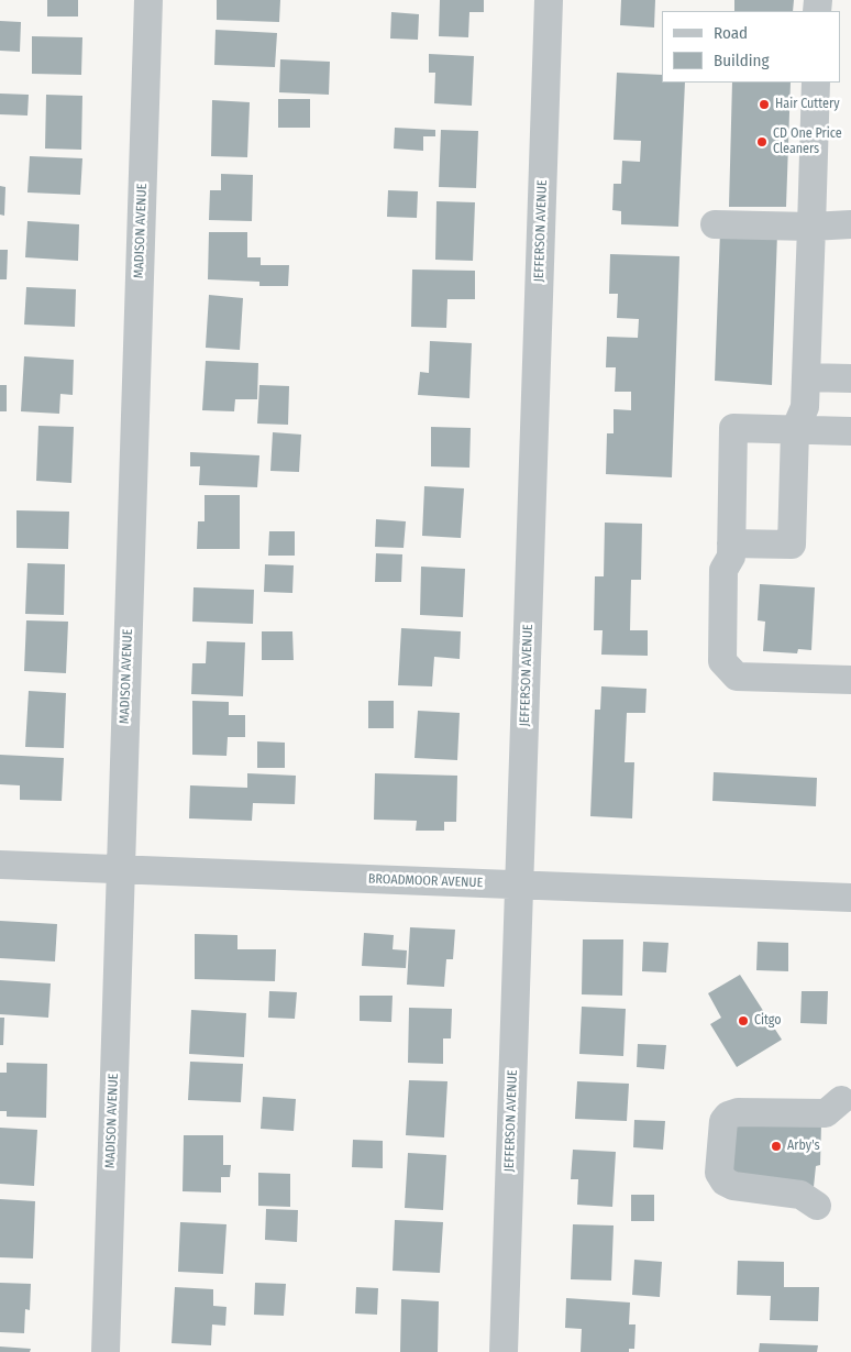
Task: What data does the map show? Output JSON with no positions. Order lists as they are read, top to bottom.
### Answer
{
  "streets": {
    "street": ["MADISON AVENUE", "JEFFERSON AVENUE", "BROADMOOR AVENUE"]
  },
  "crossings": [
    ["MADISON AVENUE", "BROADMOOR AVENUE"],
    ["JEFFERSON AVENUE", "BROADMOOR AVENUE"]
  ],
  "places": [
    "Hair Cuttery",
    "CD One Price Cleaners",
    "Citgo",
    "Arby's"
  ],
  "legend": ["Road", "Building"]
}
